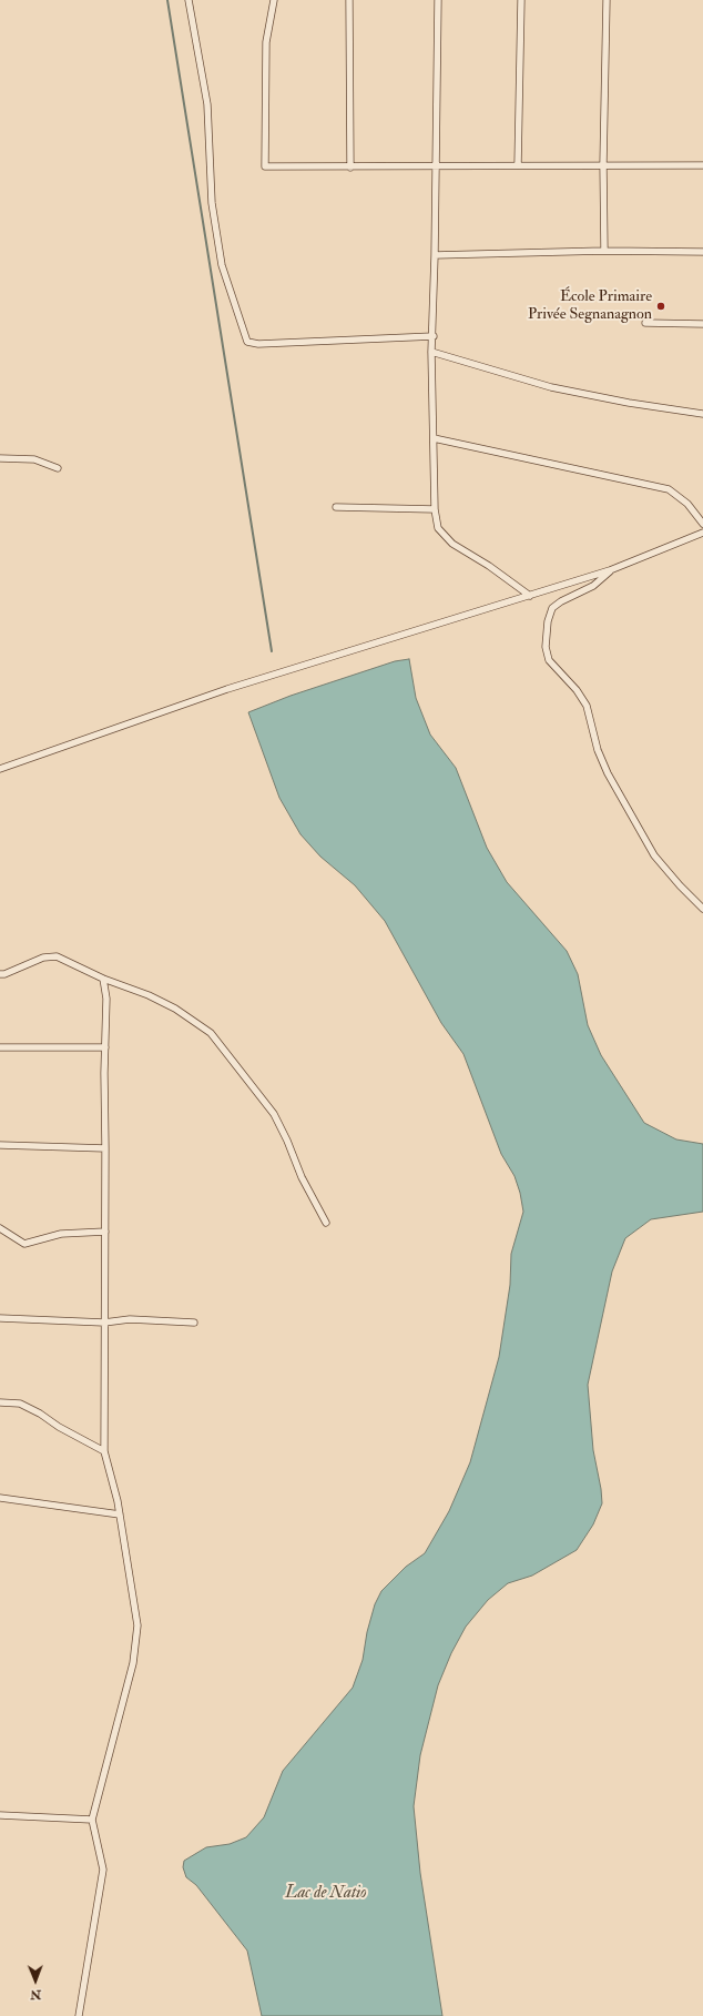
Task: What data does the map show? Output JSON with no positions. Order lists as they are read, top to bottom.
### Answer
{
  "water": ["Lac de Natio"],
  "places": ["École Primaire Privée Segnanagnon"],
  "north": "bottom"
}
